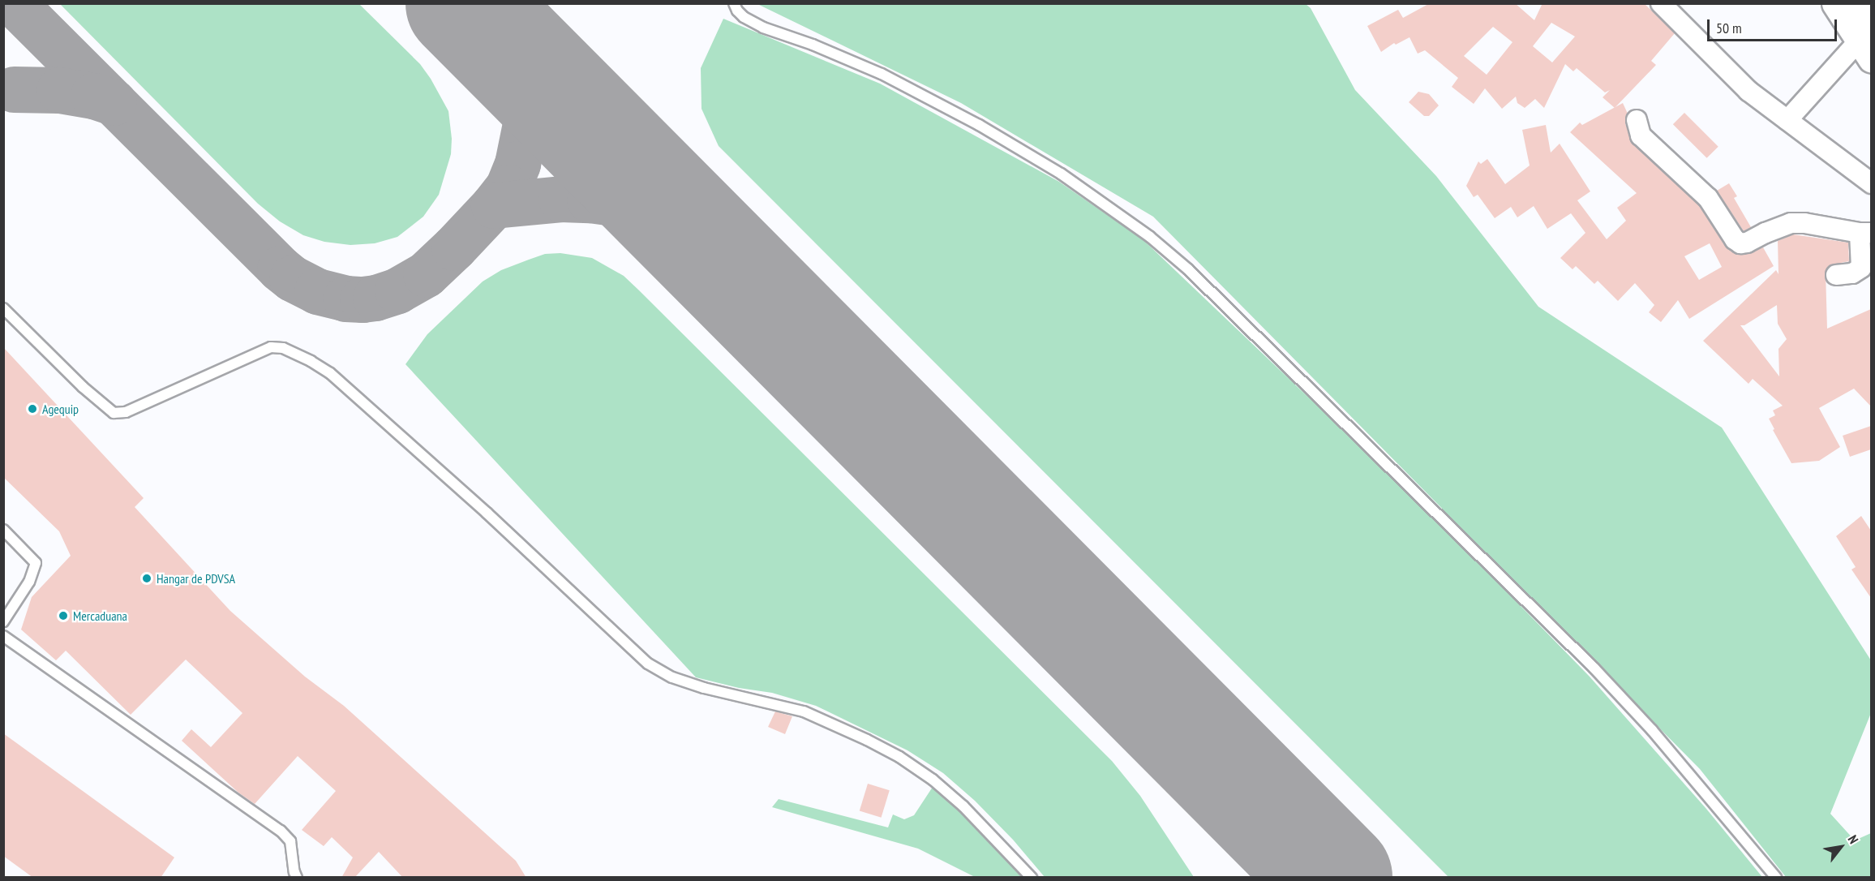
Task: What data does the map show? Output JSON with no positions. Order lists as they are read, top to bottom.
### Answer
{
  "places": ["Agequip", "Hangar de PDVSA", "Mercaduana"],
  "scale_bar": "50 m",
  "north": "top right"
}
